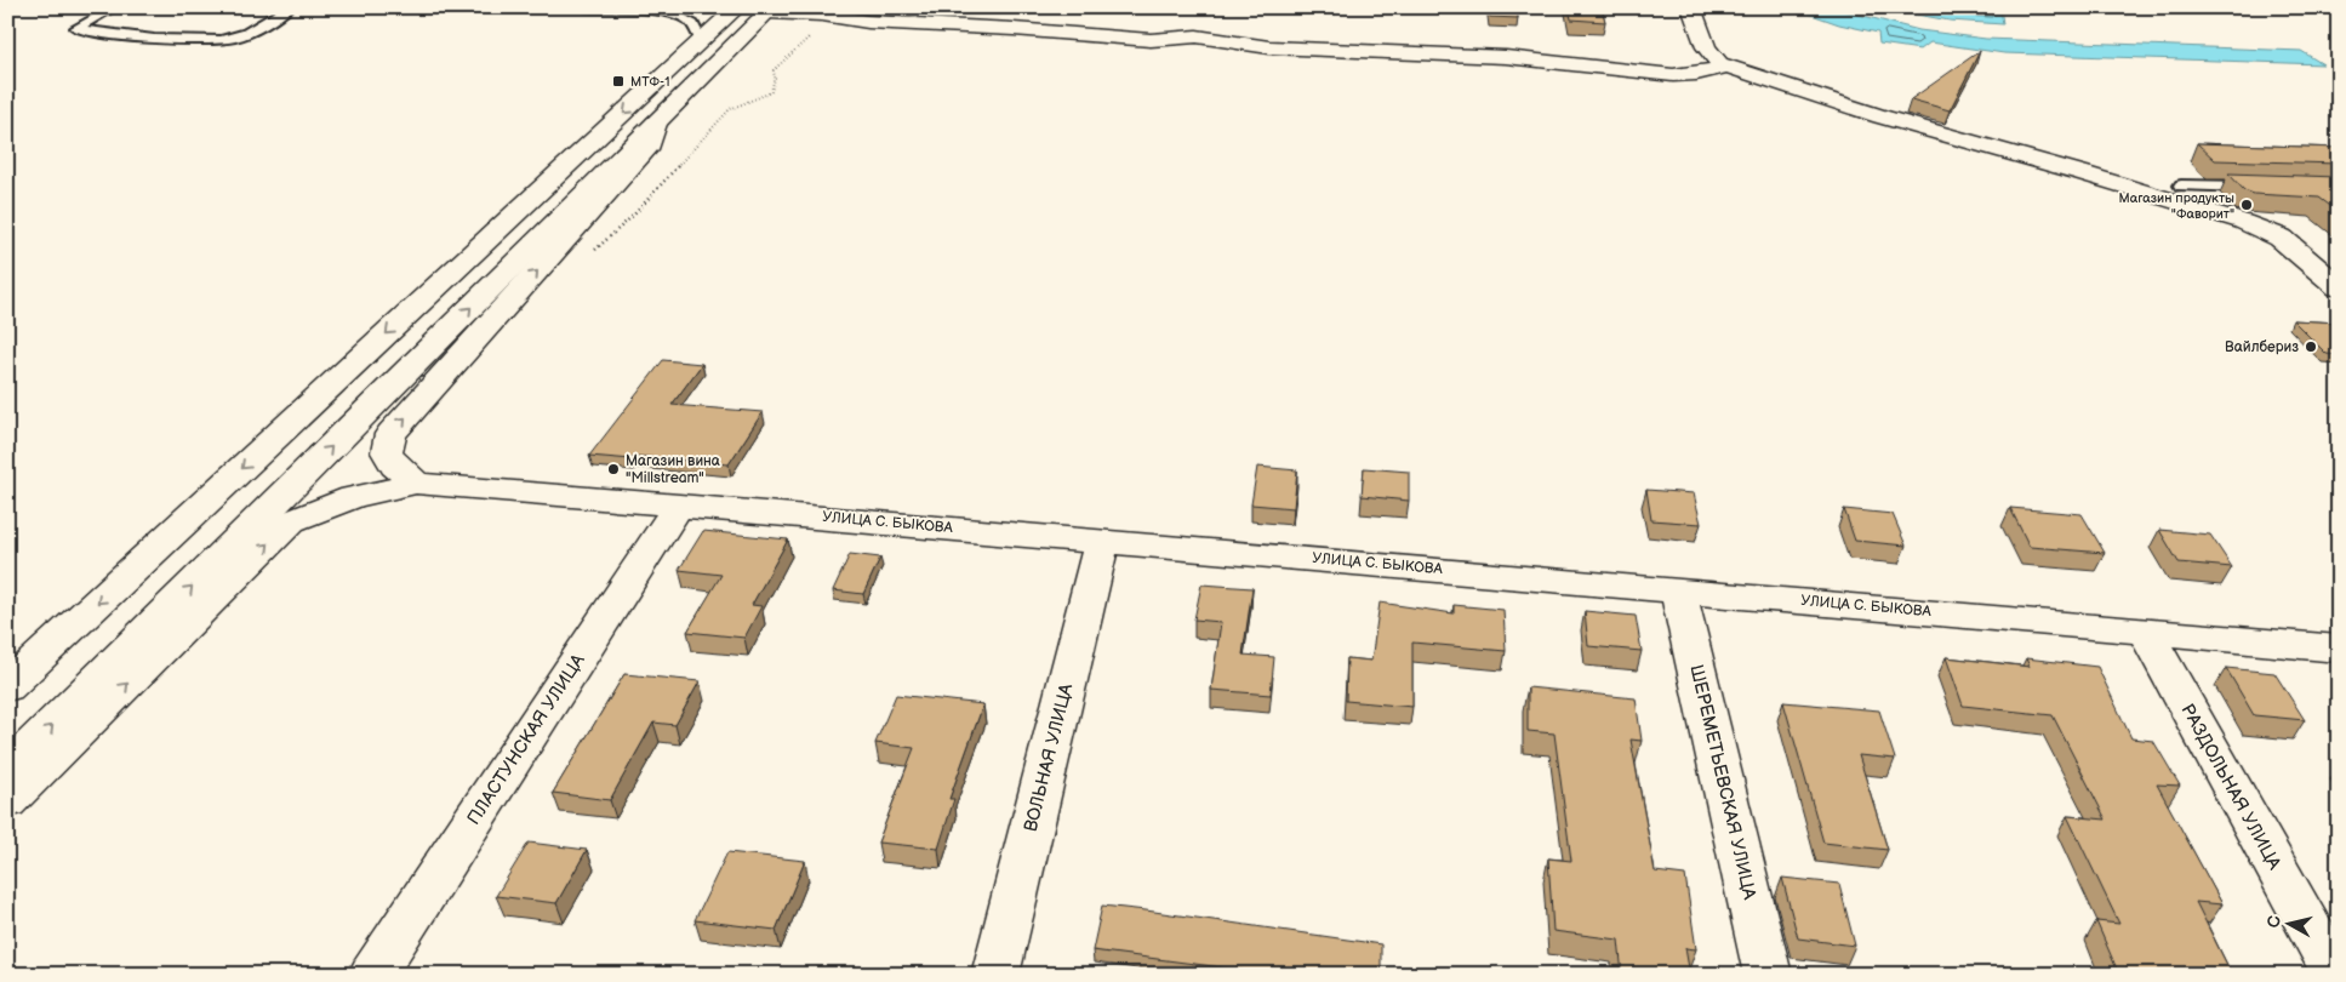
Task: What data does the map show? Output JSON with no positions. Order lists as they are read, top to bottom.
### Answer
{
  "streets": {
    "street": [
      "УЛИЦА С. БЫКОВА",
      "ПЛАСТУНСКАЯ УЛИЦА",
      "ВОЛЬНАЯ УЛИЦА",
      "ШЕРЕМЕТЬЕВСКАЯ УЛИЦА",
      "РАЗДОЛЬНАЯ УЛИЦА"
    ]
  },
  "crossings": [
    ["УЛИЦА С. БЫКОВА", "ПЛАСТУНСКАЯ УЛИЦА"],
    ["УЛИЦА С. БЫКОВА", "ВОЛЬНАЯ УЛИЦА"],
    ["УЛИЦА С. БЫКОВА", "ШЕРЕМЕТЬЕВСКАЯ УЛИЦА"],
    ["УЛИЦА С. БЫКОВА", "РАЗДОЛЬНАЯ УЛИЦА"]
  ],
  "places": {
    "transit": ["МТФ-1"],
    "other": ["Магазин продукты \"Фаворит\"", "Вайлбериз", "Магазин вина \"Millstream\""]
  },
  "north": "left"
}
